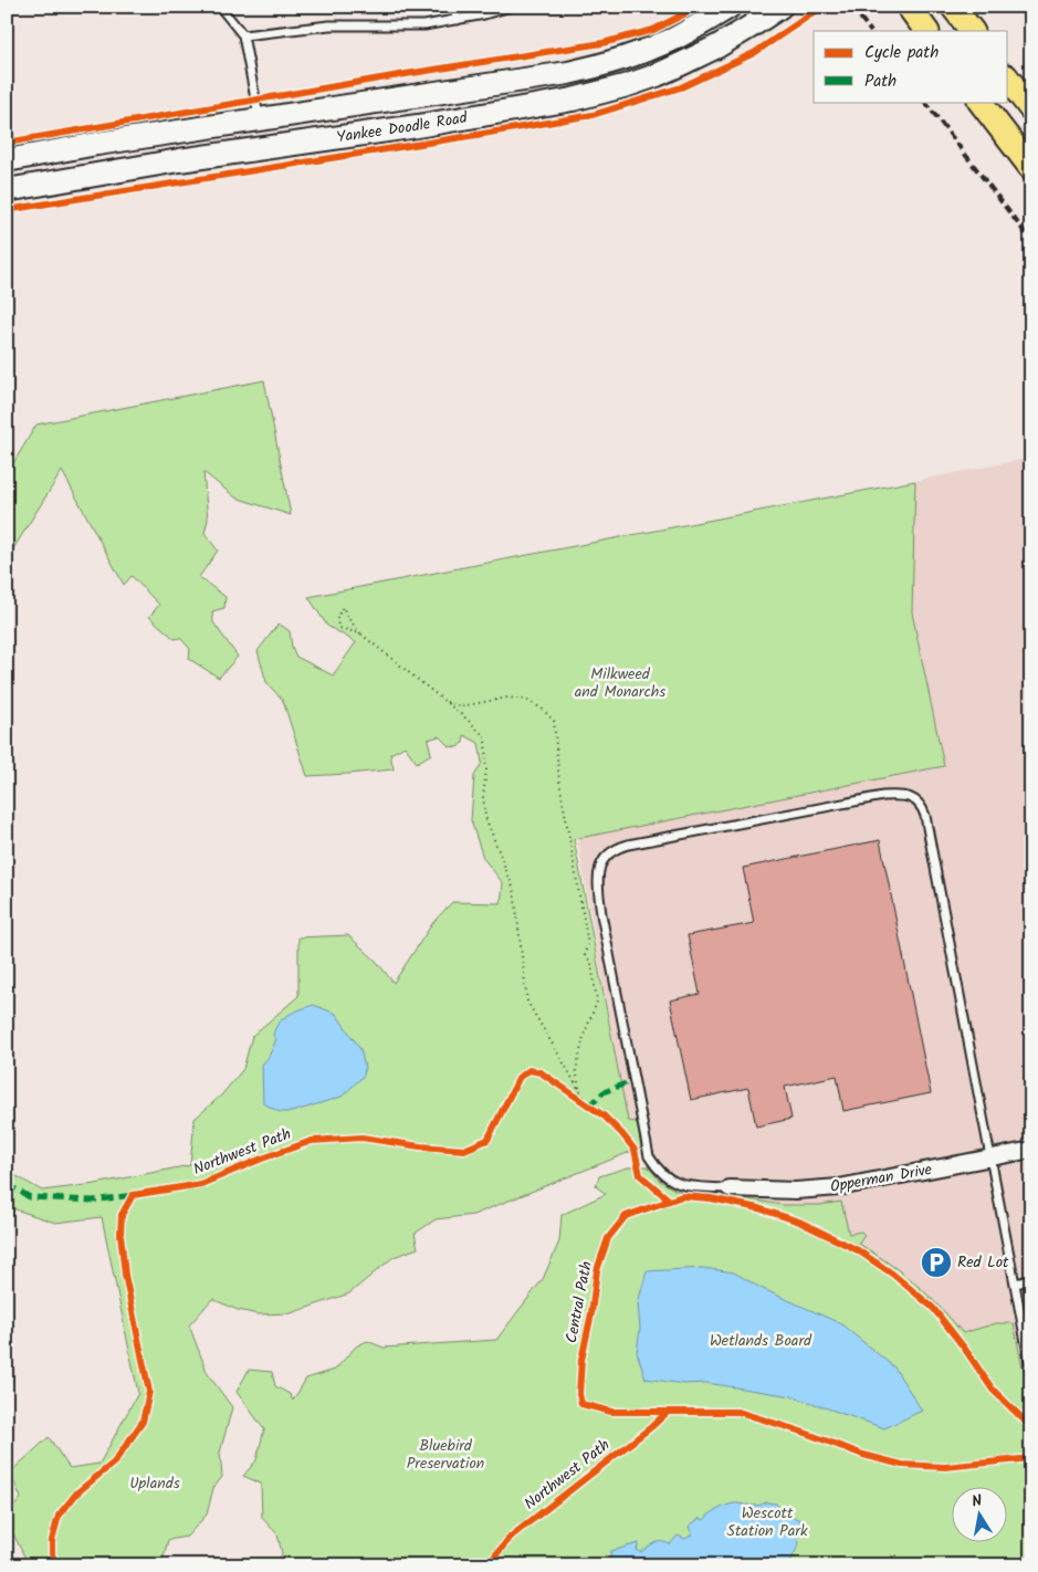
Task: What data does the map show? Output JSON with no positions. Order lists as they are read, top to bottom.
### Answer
{
  "streets": {
    "main road": ["Yankee Doodle Road"],
    "street": ["Opperman Drive"],
    "cycle path": ["Northwest Path", "Central Path"]
  },
  "parks": [
    "Milkweed and Monarchs",
    "Wetlands Board",
    "Bluebird Preservation",
    "Uplands",
    "Wescott Station Park"
  ],
  "places": {
    "parking": ["Red Lot"]
  },
  "legend": ["Cycle path", "Path"],
  "north": "top"
}
